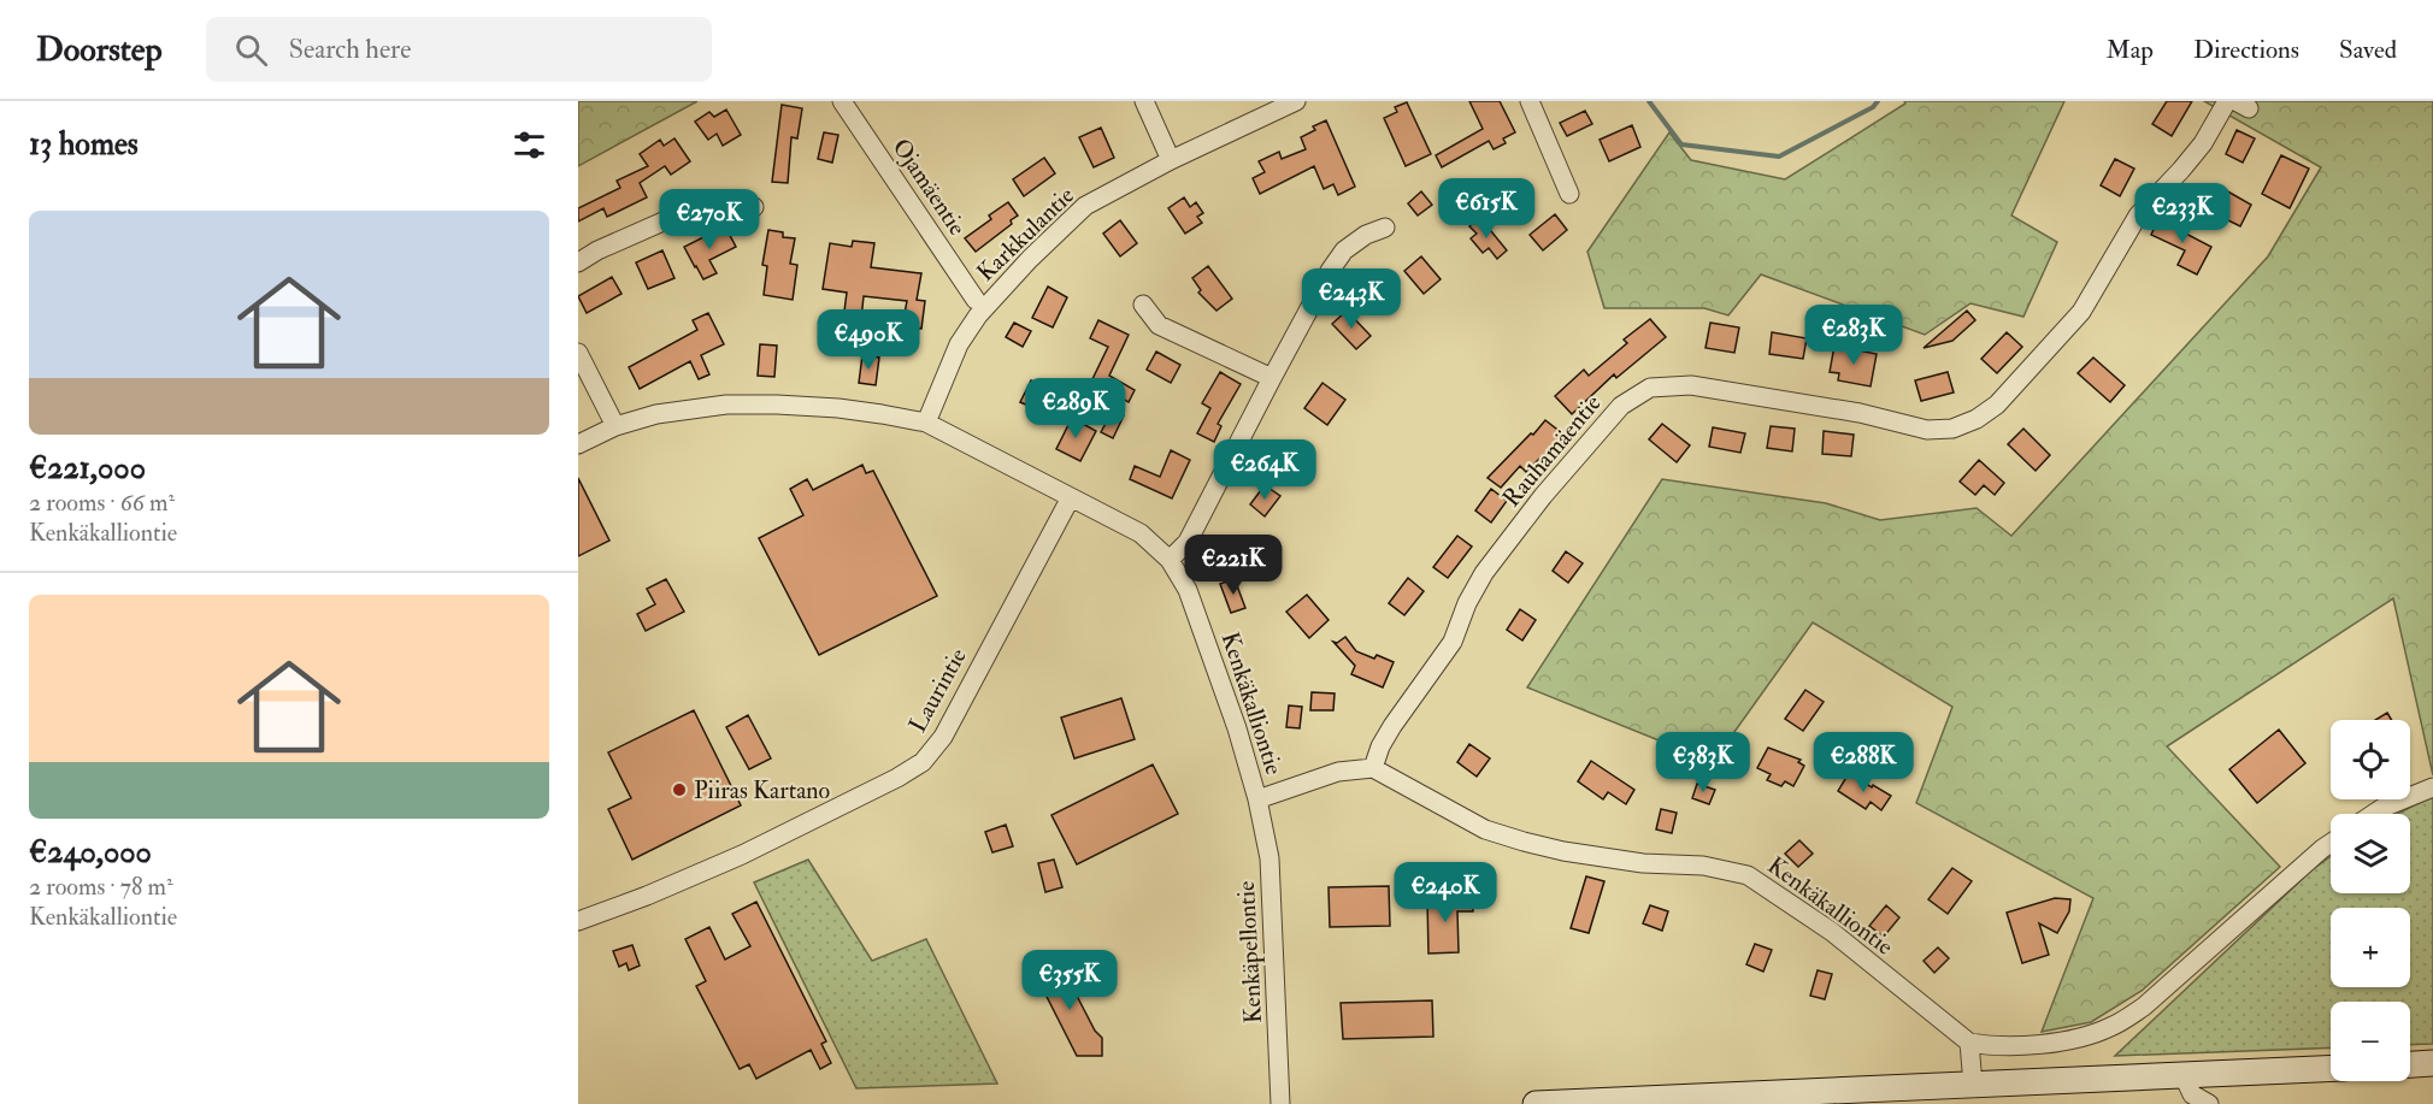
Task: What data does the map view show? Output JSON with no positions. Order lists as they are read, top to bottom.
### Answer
{
  "streets": {
    "street": [
      "Ojamäentie",
      "Karkkulantie",
      "Rauhamäentie",
      "Laurintie",
      "Kenkäkalliontie",
      "Kenkäpellontie"
    ]
  },
  "crossings": [
    ["Karkkulantie", "Kenkäkalliontie"],
    ["Rauhamäentie", "Kenkäkalliontie"],
    ["Laurintie", "Kenkäkalliontie"],
    ["Kenkäkalliontie", "Kenkäpellontie"]
  ],
  "places": ["Piiras Kartano"],
  "page": {
    "header": "Doorstep",
    "search": "Search here",
    "nav": ["Map", "Directions", "Saved"],
    "heading": "13 homes",
    "price": [
      "€615K",
      "€233K",
      "€270K",
      "€243K",
      "€283K",
      "€490K",
      "€289K",
      "€264K",
      "€221K",
      "€383K",
      "€288K",
      "€240K",
      "€355K"
    ],
    "list": [
      {
        "name": "€221,000",
        "note": "2 rooms · 66 m² · Kenkäkalliontie"
      },
      {
        "name": "€240,000",
        "note": "2 rooms · 78 m² · Kenkäkalliontie"
      }
    ],
    "map_buttons": ["+", "−"]
  }
}
